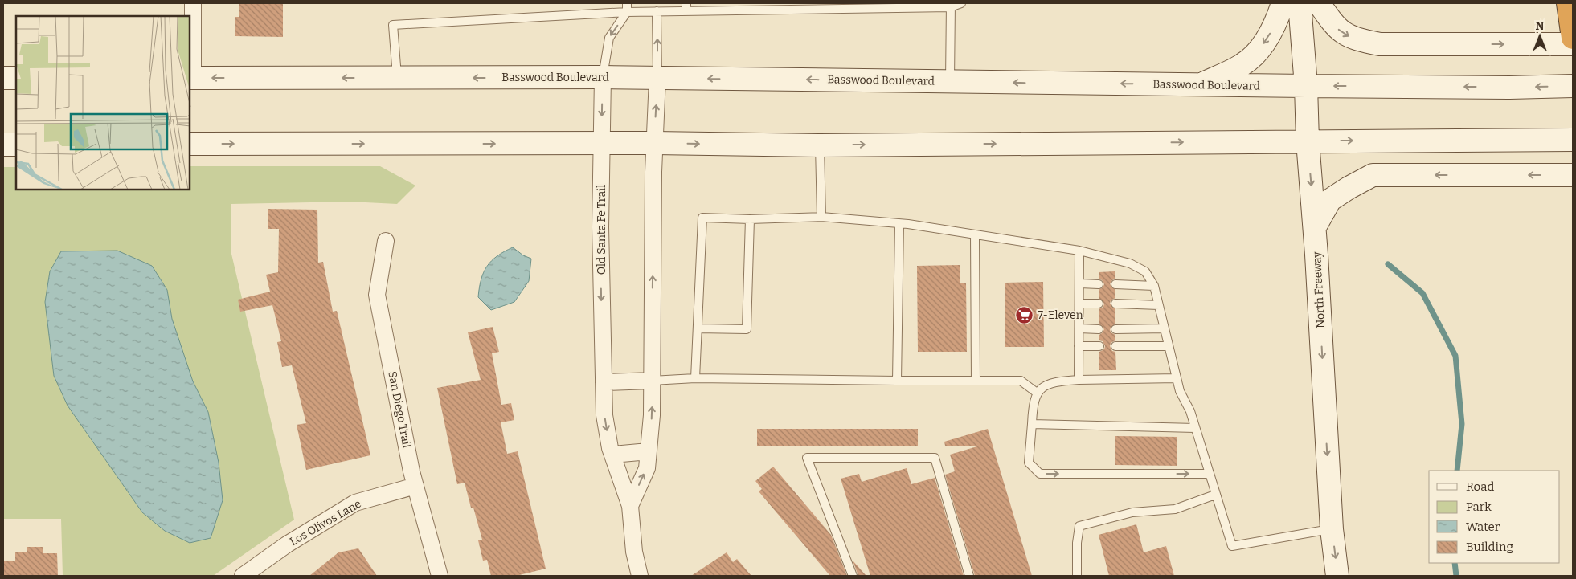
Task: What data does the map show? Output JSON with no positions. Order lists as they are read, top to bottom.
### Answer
{
  "streets": {
    "main road": ["Basswood Boulevard", "North Freeway"],
    "street": ["Old Santa Fe Trail", "San Diego Trail", "Los Olivos Lane"]
  },
  "crossings": [
    ["Basswood Boulevard", "Old Santa Fe Trail"],
    ["Basswood Boulevard", "North Freeway"],
    ["San Diego Trail", "Los Olivos Lane"]
  ],
  "one_way": ["North Freeway"],
  "places": {
    "supermarket": ["7-Eleven"]
  },
  "legend": [
    "Road",
    "Park",
    "Water",
    "Building"
  ],
  "north": "top"
}
